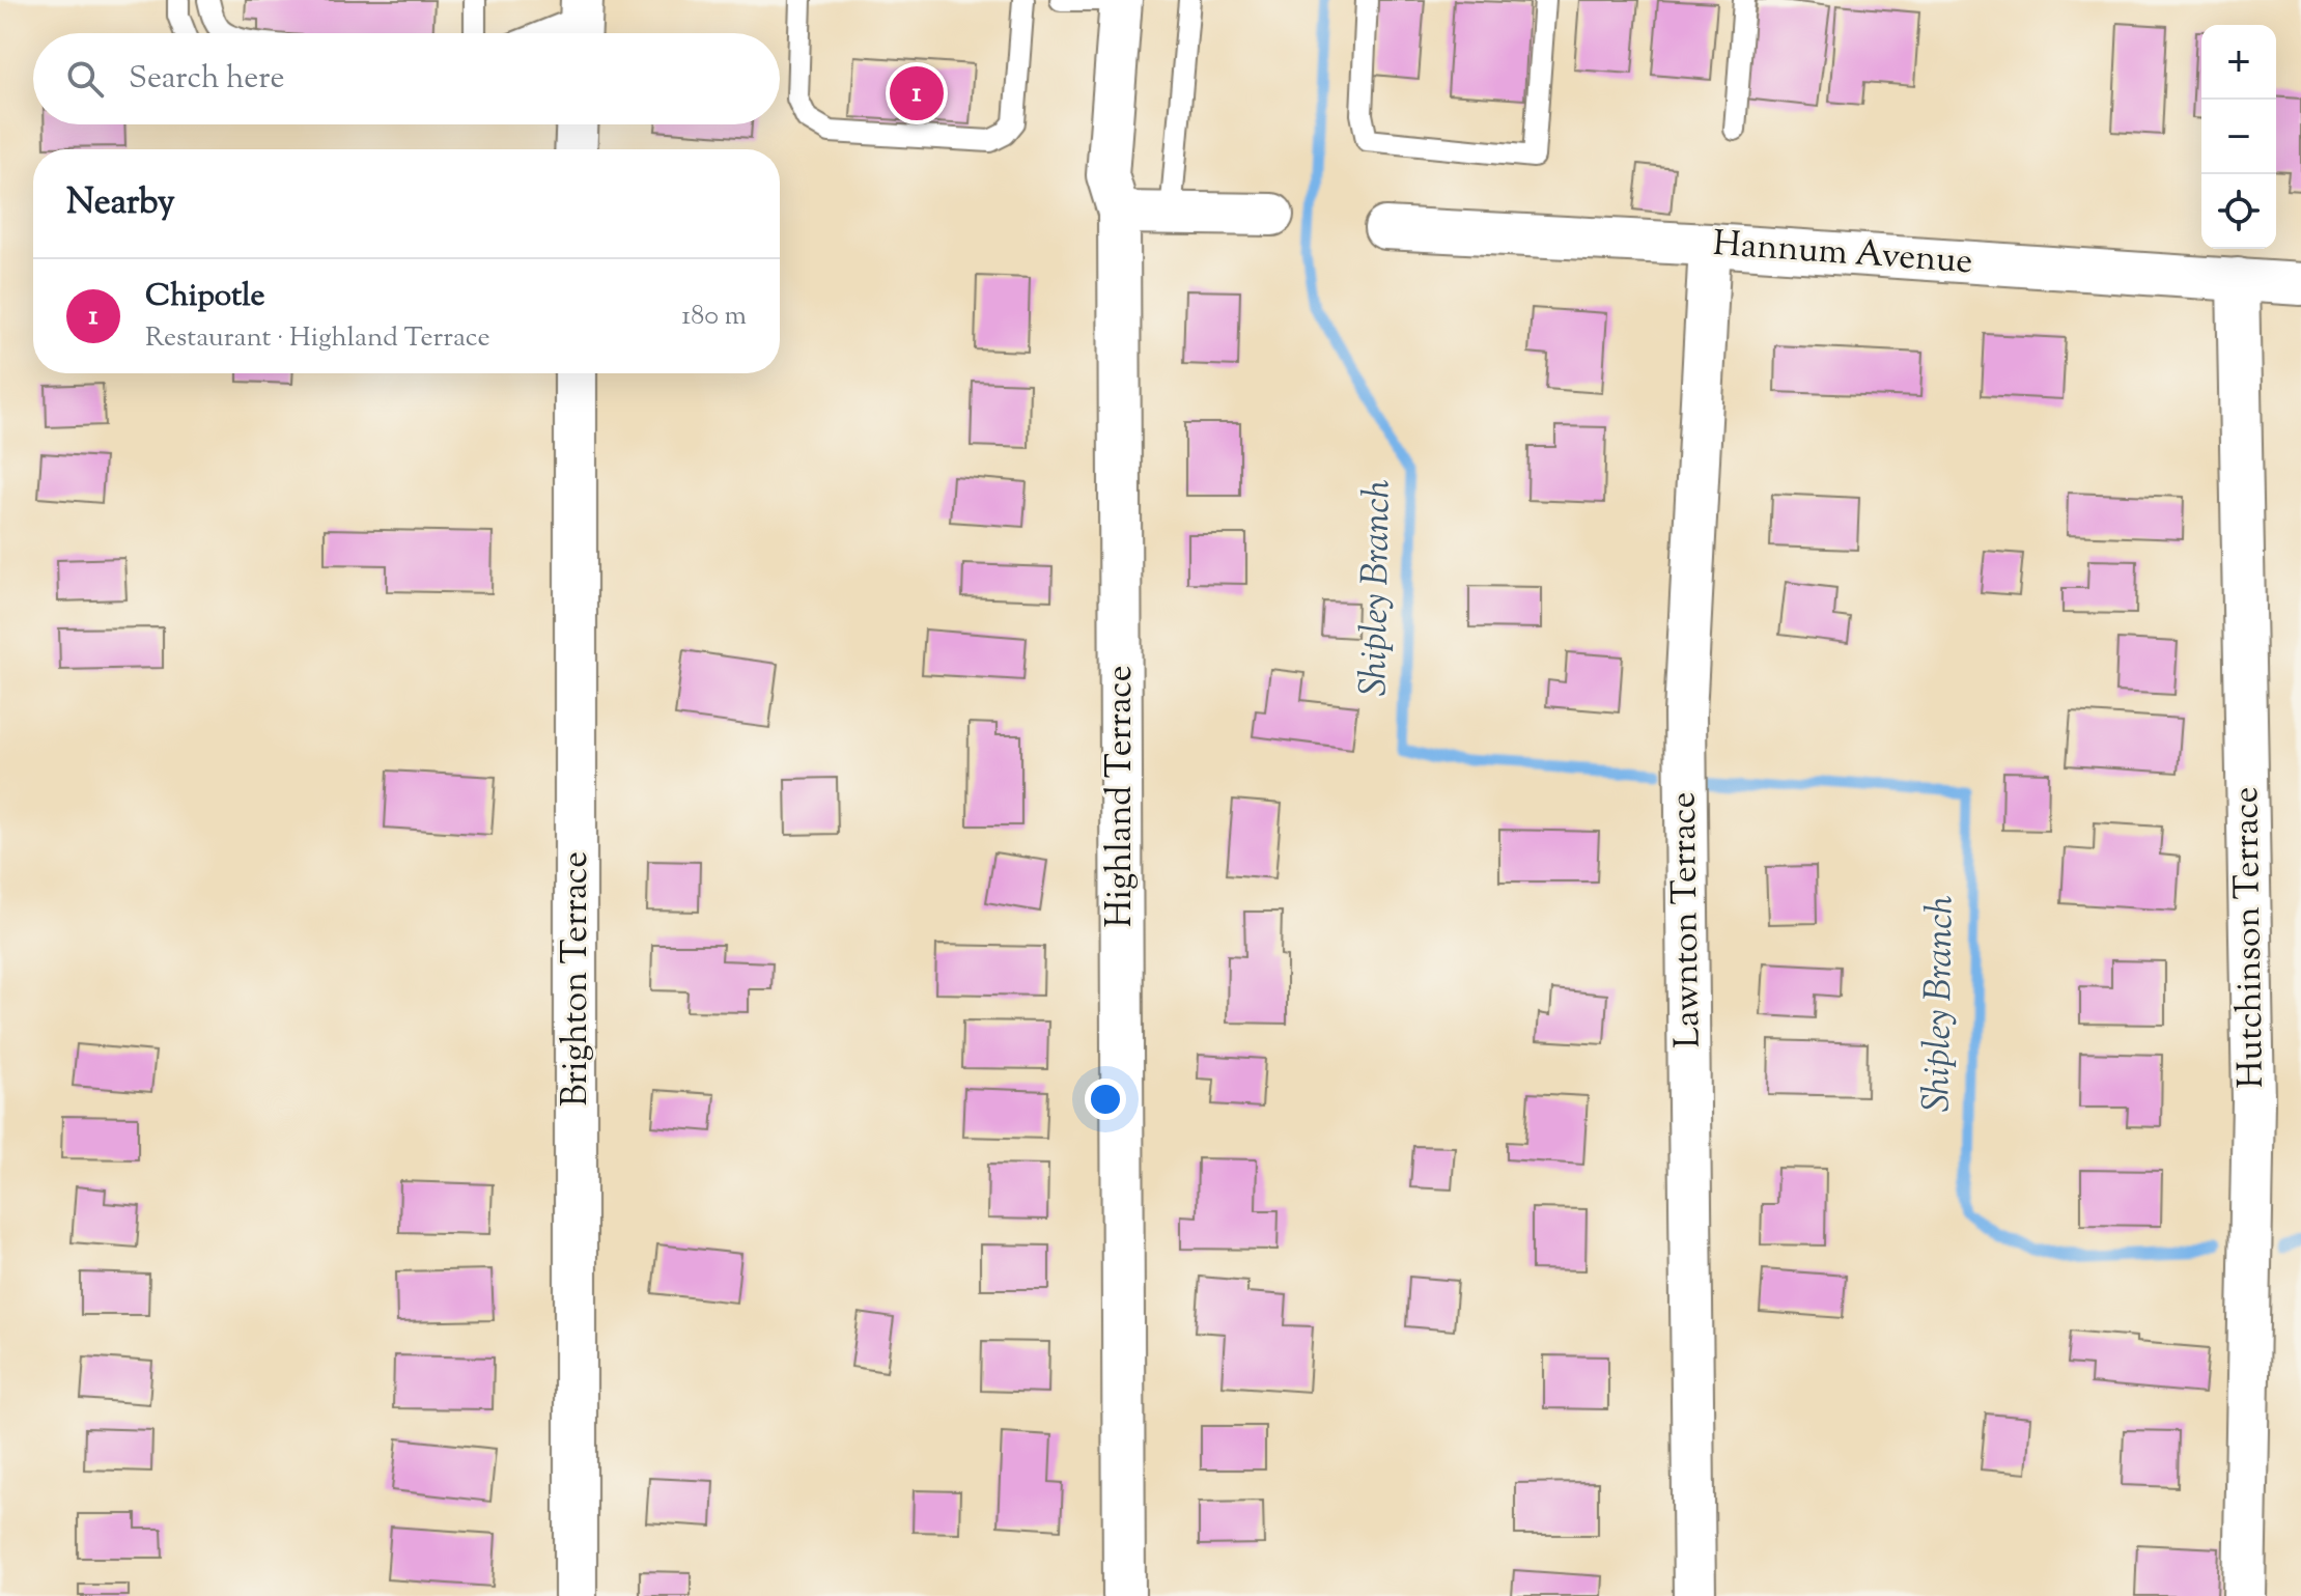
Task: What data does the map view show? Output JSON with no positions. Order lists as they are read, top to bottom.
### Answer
{
  "streets": {
    "street": [
      "Hannum Avenue",
      "Highland Terrace",
      "Lawnton Terrace",
      "Hutchinson Terrace",
      "Brighton Terrace"
    ]
  },
  "crossings": [
    ["Hannum Avenue", "Lawnton Terrace"],
    ["Hannum Avenue", "Hutchinson Terrace"]
  ],
  "water": ["Shipley Branch"],
  "page": {
    "map_buttons": ["+", "−"],
    "search": "Search here",
    "pins": "1",
    "heading": "Nearby",
    "list": [
      {
        "mark": "1",
        "name": "Chipotle",
        "note": "Restaurant · Highland Terrace",
        "value": "180 m"
      }
    ]
  }
}
